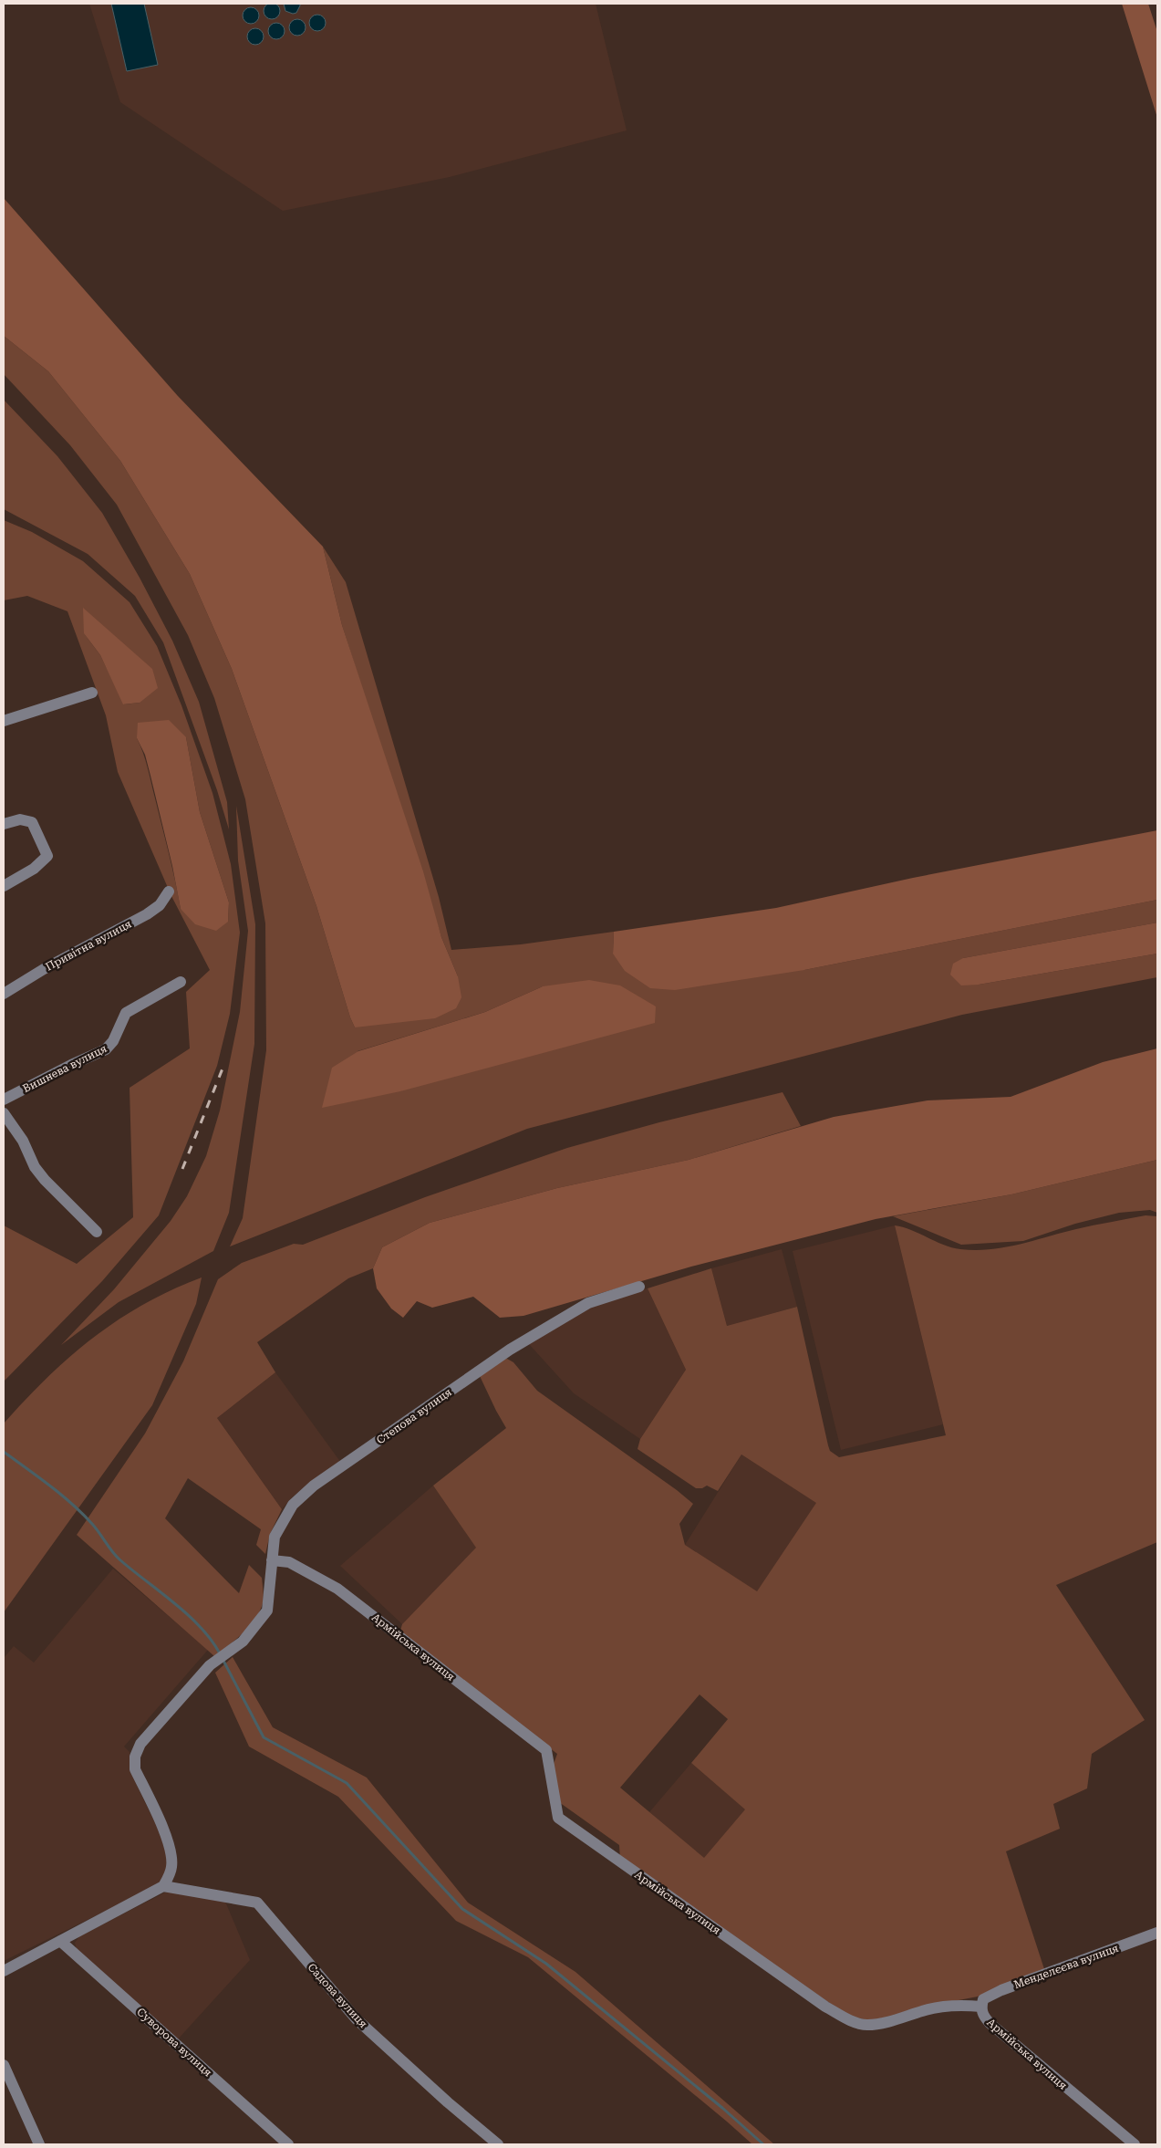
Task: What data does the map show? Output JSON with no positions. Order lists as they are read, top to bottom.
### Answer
{
  "streets": {
    "street": [
      "Привітна вулиця",
      "Вишнева вулиця",
      "Степова вулиця",
      "Армійська вулиця",
      "Менделєєва вулиця",
      "Садова вулиця",
      "Суворова вулиця"
    ]
  },
  "crossings": [
    ["Степова вулиця", "Армійська вулиця"],
    ["Степова вулиця", "Садова вулиця"],
    ["Армійська вулиця", "Менделєєва вулиця"]
  ]
}
